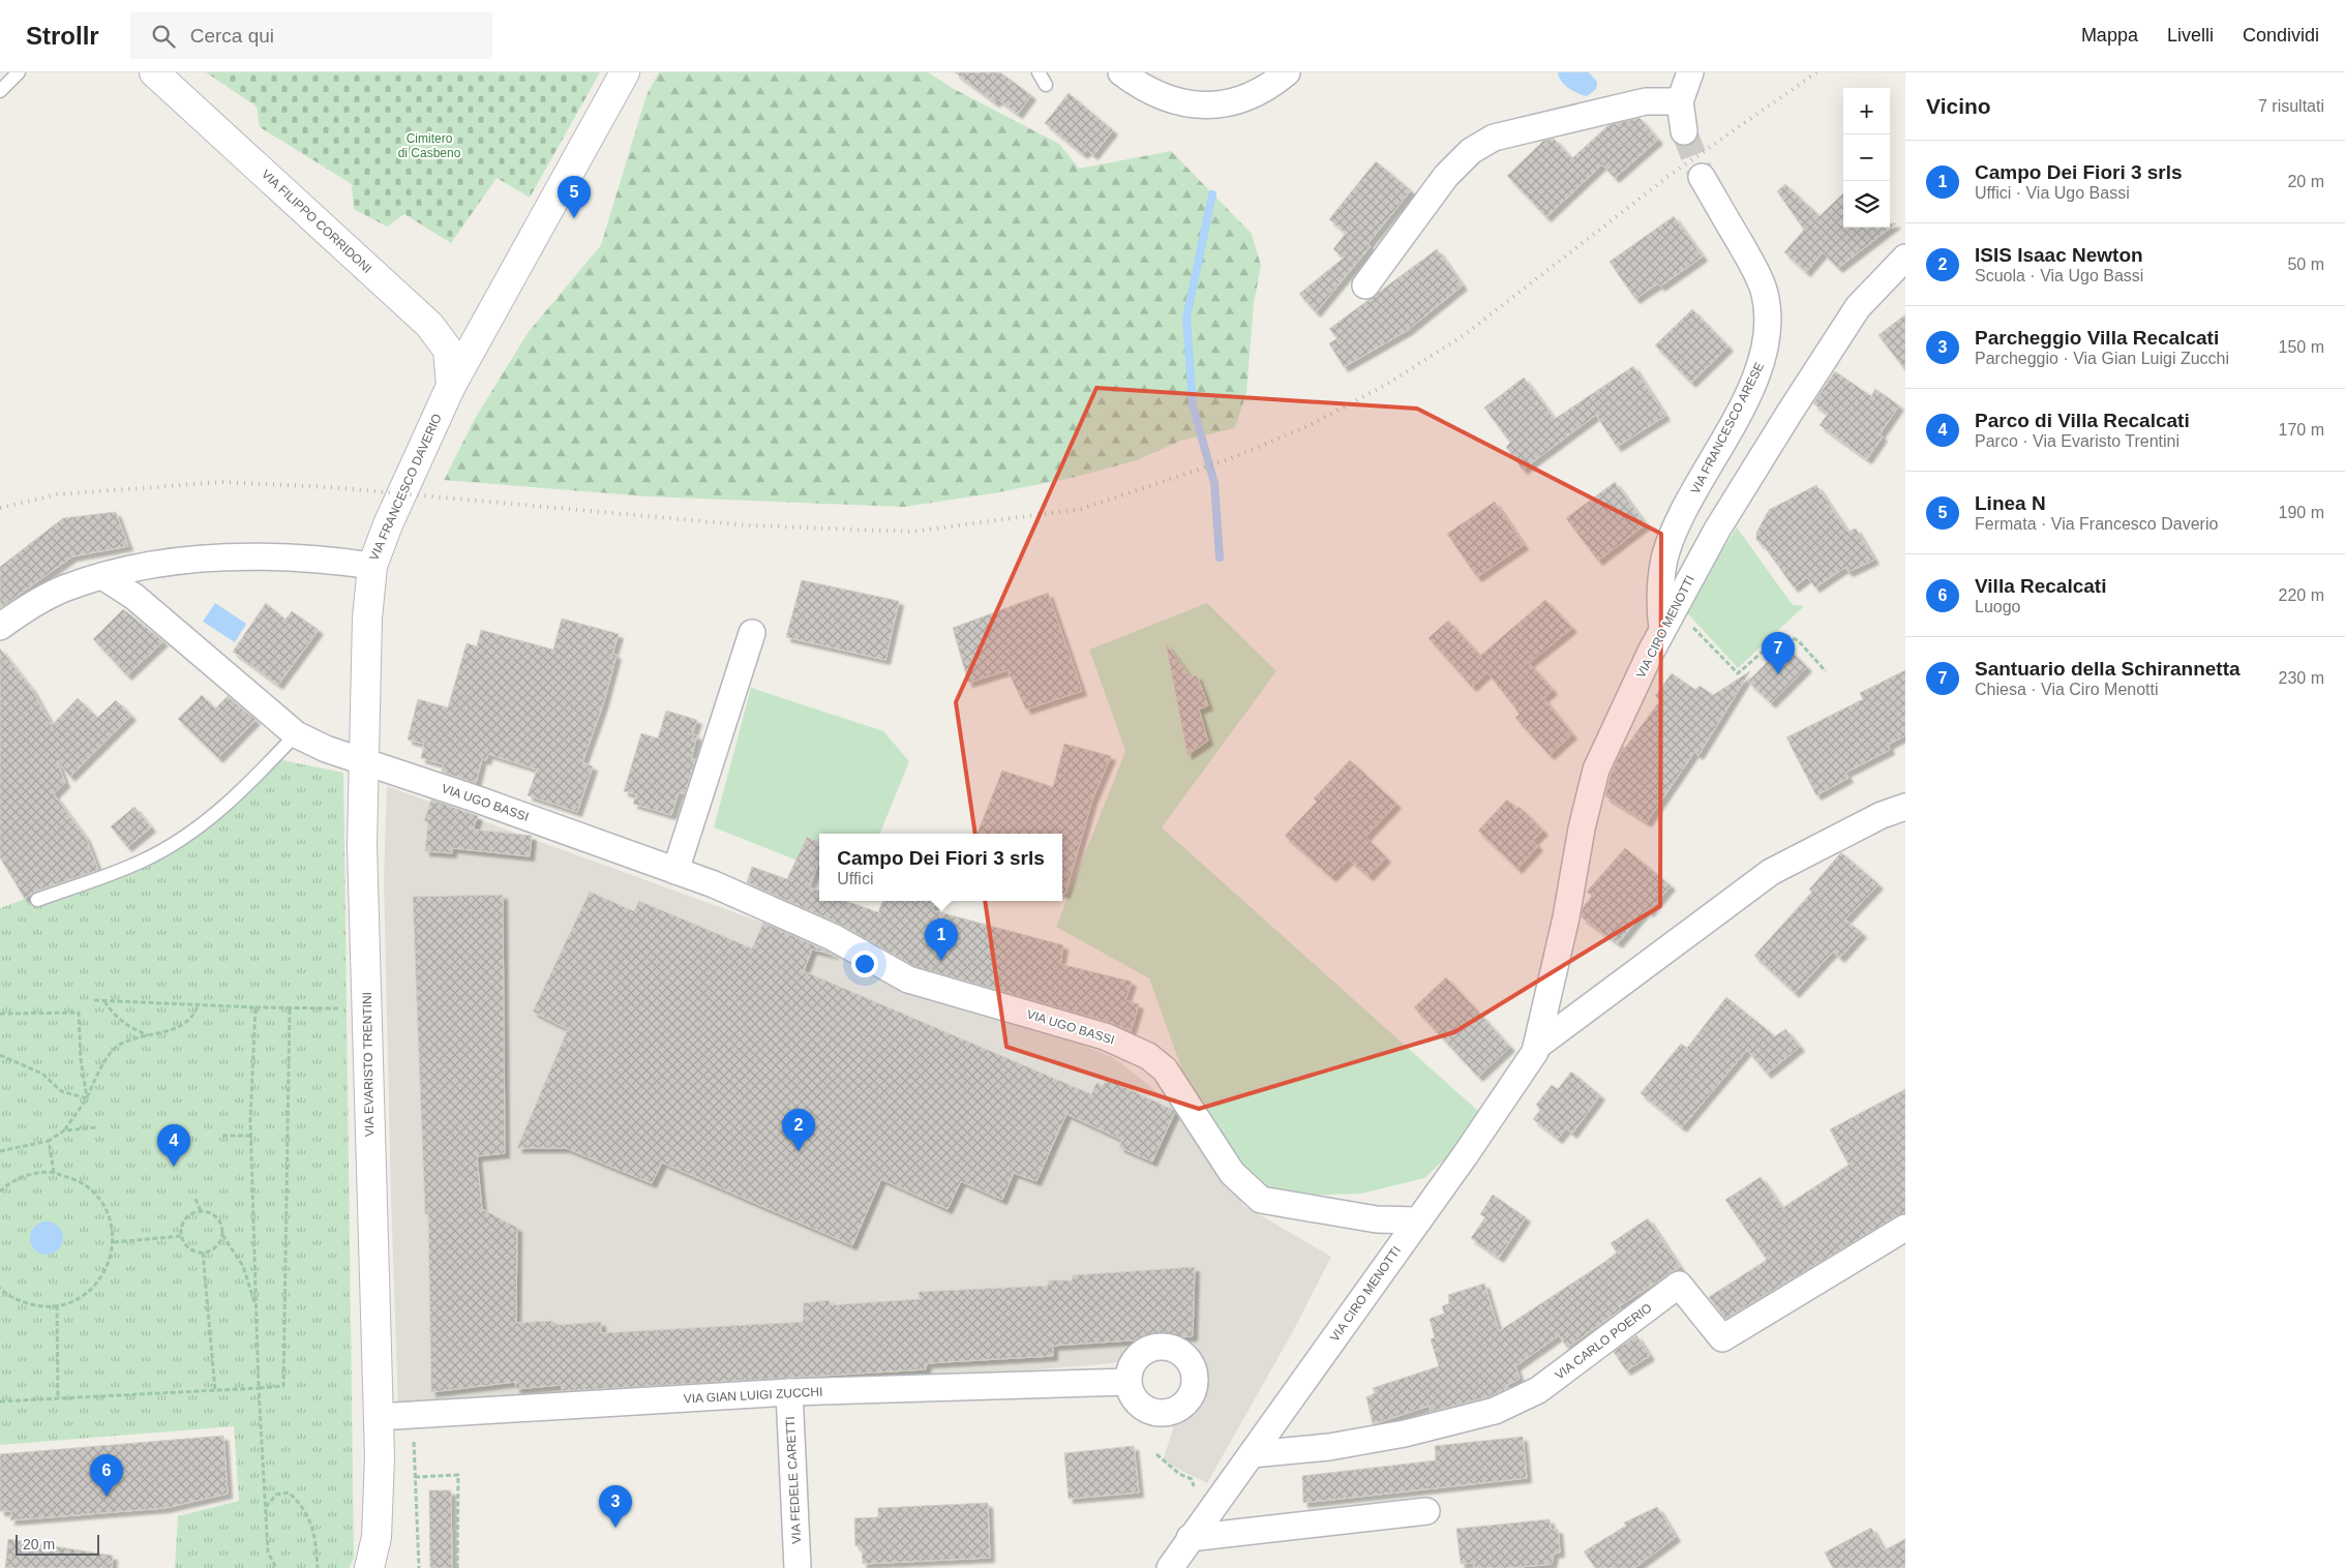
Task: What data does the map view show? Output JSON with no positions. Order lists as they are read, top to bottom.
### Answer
{
  "streets": {
    "street": [
      "VIA FILIPPO CORRIDONI",
      "VIA FRANCESCO ARESE",
      "VIA FRANCESCO DAVERIO",
      "VIA CIRO MENOTTI",
      "VIA UGO BASSI",
      "VIA EVARISTO TRENTINI",
      "VIA CARLO POERIO",
      "VIA GIAN LUIGI ZUCCHI",
      "VIA FEDELE CARETTI"
    ]
  },
  "crossings": [
    ["VIA FILIPPO CORRIDONI", "VIA FRANCESCO DAVERIO"],
    ["VIA FRANCESCO ARESE", "VIA CIRO MENOTTI"],
    ["VIA FRANCESCO DAVERIO", "VIA UGO BASSI"],
    ["VIA FRANCESCO DAVERIO", "VIA EVARISTO TRENTINI"],
    ["VIA CIRO MENOTTI", "VIA UGO BASSI"],
    ["VIA CIRO MENOTTI", "VIA CARLO POERIO"],
    ["VIA UGO BASSI", "VIA EVARISTO TRENTINI"],
    ["VIA EVARISTO TRENTINI", "VIA GIAN LUIGI ZUCCHI"],
    ["VIA GIAN LUIGI ZUCCHI", "VIA FEDELE CARETTI"]
  ],
  "parks": ["Cimitero di Casbeno"],
  "scale_bar": "20 m",
  "page": {
    "header": "Strollr",
    "search": "Cerca qui",
    "nav": ["Mappa", "Livelli", "Condividi"],
    "heading": ["Vicino", "7 risultati"],
    "map_buttons": ["+", "−"],
    "list": [
      {
        "mark": "1",
        "name": "Campo Dei Fiori 3 srls",
        "note": "Uffici · Via Ugo Bassi",
        "value": "20 m"
      },
      {
        "mark": "2",
        "name": "ISIS Isaac Newton",
        "note": "Scuola · Via Ugo Bassi",
        "value": "50 m"
      },
      {
        "mark": "3",
        "name": "Parcheggio Villa Recalcati",
        "note": "Parcheggio · Via Gian Luigi Zucchi",
        "value": "150 m"
      },
      {
        "mark": "4",
        "name": "Parco di Villa Recalcati",
        "note": "Parco · Via Evaristo Trentini",
        "value": "170 m"
      },
      {
        "mark": "5",
        "name": "Linea N",
        "note": "Fermata · Via Francesco Daverio",
        "value": "190 m"
      },
      {
        "mark": "6",
        "name": "Villa Recalcati",
        "note": "Luogo",
        "value": "220 m"
      },
      {
        "mark": "7",
        "name": "Santuario della Schirannetta",
        "note": "Chiesa · Via Ciro Menotti",
        "value": "230 m"
      }
    ],
    "pins": [
      "5",
      "7",
      "1",
      "2",
      "4",
      "6",
      "3"
    ],
    "popup": ["Campo Dei Fiori 3 srls", "Uffici"],
    "scale": "20 m"
  }
}
